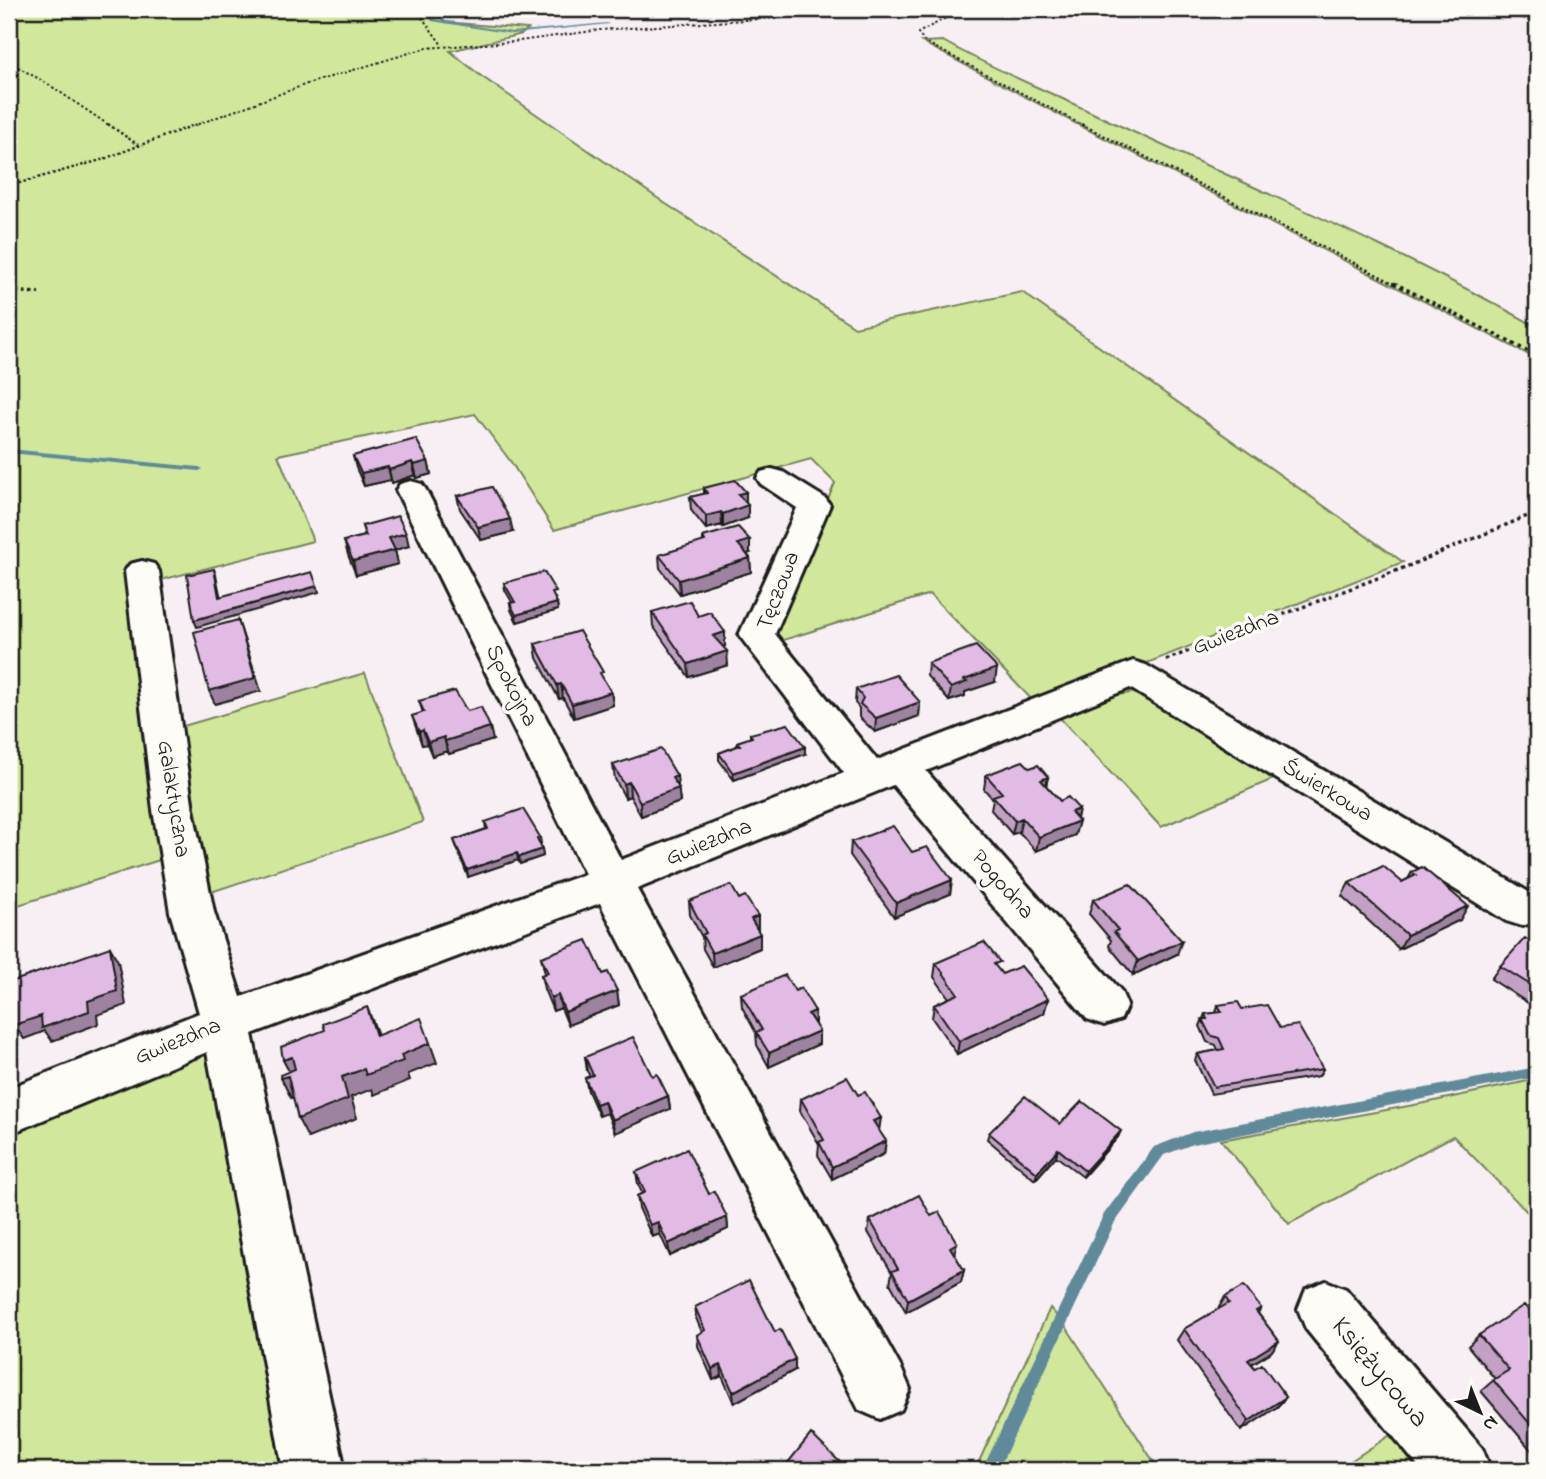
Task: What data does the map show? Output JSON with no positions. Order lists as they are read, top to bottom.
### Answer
{
  "streets": {
    "street": [
      "Tęczowa",
      "Gwiezdna",
      "Spokojna",
      "Świerkowa",
      "Galaktyczna",
      "Pogodna",
      "Księżycowa"
    ]
  },
  "crossings": [
    ["Tęczowa", "Gwiezdna"],
    ["Tęczowa", "Pogodna"],
    ["Gwiezdna", "Spokojna"],
    ["Gwiezdna", "Świerkowa"],
    ["Gwiezdna", "Galaktyczna"],
    ["Gwiezdna", "Pogodna"]
  ],
  "north": "bottom right"
}
